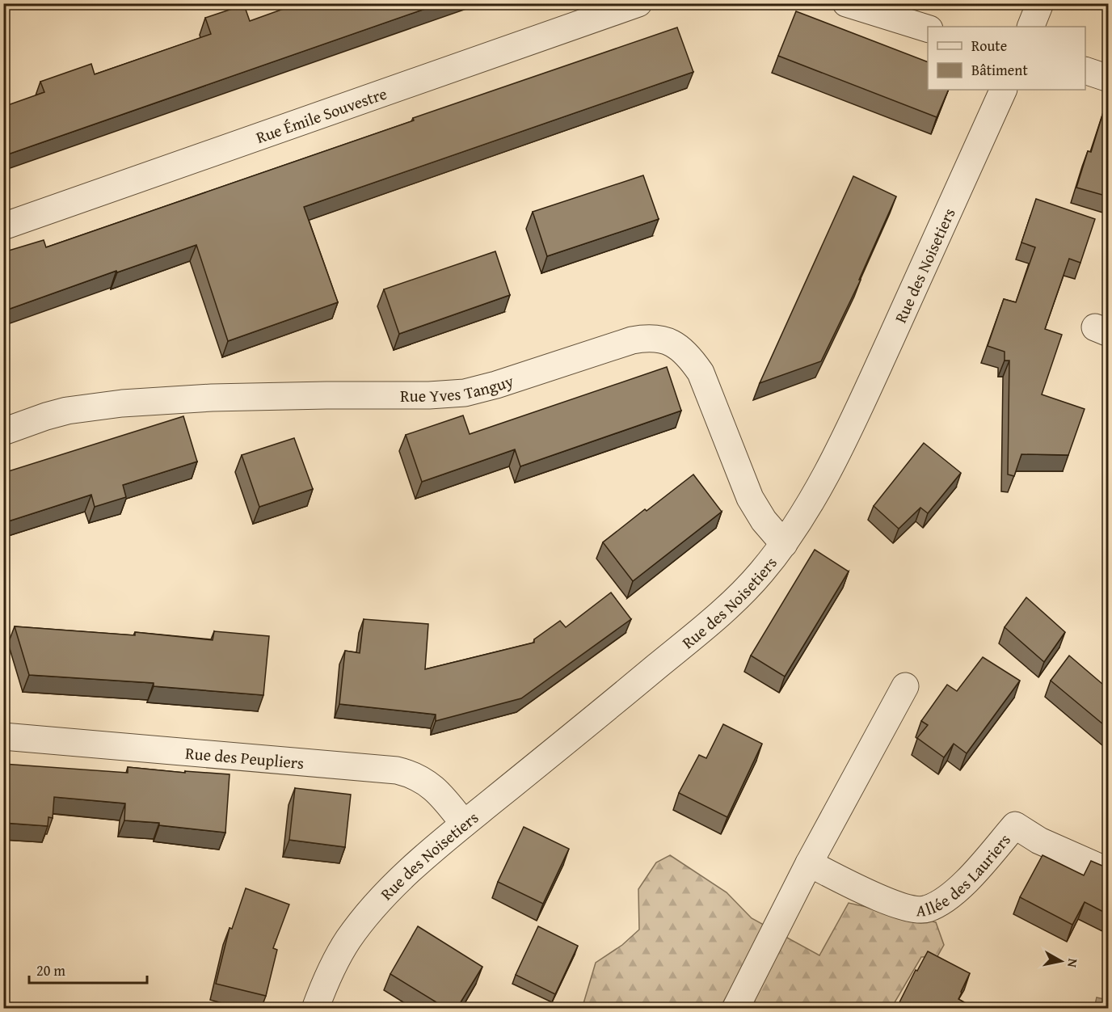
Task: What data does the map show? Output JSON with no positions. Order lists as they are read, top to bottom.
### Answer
{
  "streets": {
    "street": [
      "Rue Émile Souvestre",
      "Rue des Noisetiers",
      "Rue Yves Tanguy",
      "Rue des Peupliers",
      "Allée des Lauriers"
    ]
  },
  "crossings": [
    ["Rue des Noisetiers", "Rue Yves Tanguy"],
    ["Rue des Noisetiers", "Rue des Peupliers"]
  ],
  "legend": ["Route", "Bâtiment"],
  "scale_bar": "20 m",
  "north": "right"
}
